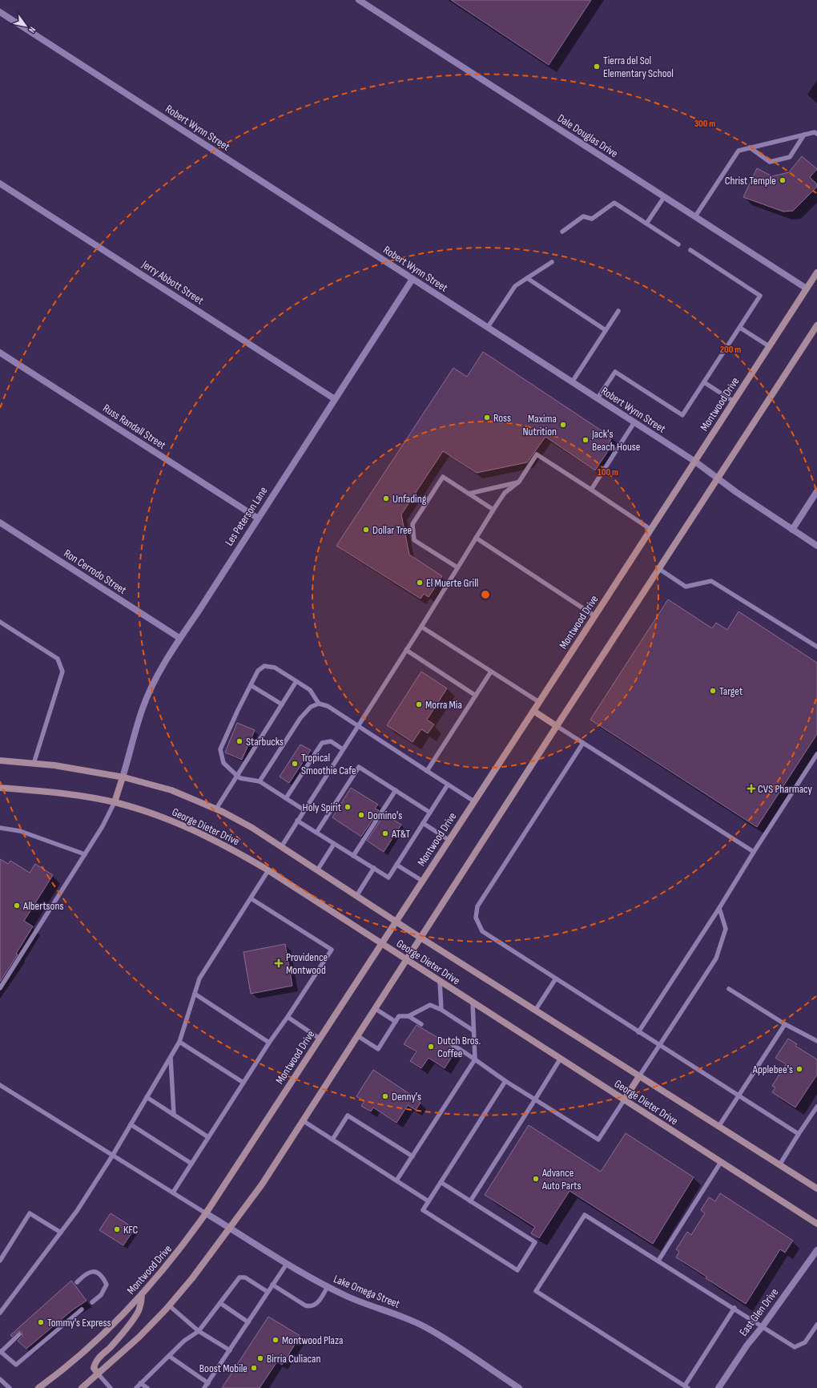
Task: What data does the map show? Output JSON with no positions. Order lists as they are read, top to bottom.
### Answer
{
  "streets": {
    "main road": ["Montwood Drive", "George Dieter Drive"],
    "street": [
      "Robert Wynn Street",
      "Dale Douglas Drive",
      "Jerry Abbott Street",
      "Russ Randall Street",
      "Les Peterson Lane",
      "Ron Cerrodo Street",
      "Lake Omega Street",
      "East Glen Drive"
    ]
  },
  "crossings": [
    ["Robert Wynn Street", "Montwood Drive"],
    ["Robert Wynn Street", "Les Peterson Lane"],
    ["Dale Douglas Drive", "Montwood Drive"],
    ["Jerry Abbott Street", "Les Peterson Lane"],
    ["Montwood Drive", "George Dieter Drive"],
    ["Montwood Drive", "Lake Omega Street"],
    ["Russ Randall Street", "Les Peterson Lane"],
    ["Les Peterson Lane", "Ron Cerrodo Street"],
    ["Les Peterson Lane", "George Dieter Drive"]
  ],
  "places": {
    "other": [
      "Tierra del Sol Elementary School",
      "Christ Temple",
      "Ross",
      "Maxima Nutrition",
      "Jack's Beach House",
      "Unfading",
      "Dollar Tree",
      "El Muerte Grill",
      "Target",
      "Morra Mia",
      "Starbucks",
      "Tropical Smoothie Cafe",
      "Holy Spirit",
      "Domino's",
      "AT&T",
      "Albertsons",
      "Dutch Bros. Coffee",
      "Applebee's",
      "Denny's",
      "Advance Auto Parts",
      "KFC",
      "Tommy's Express",
      "Montwood Plaza",
      "Birria Culiacan",
      "Boost Mobile"
    ],
    "health": ["CVS Pharmacy", "Providence Montwood"]
  },
  "north": "bottom right",
  "rings": ["300 m", "200 m", "100 m"]
}
